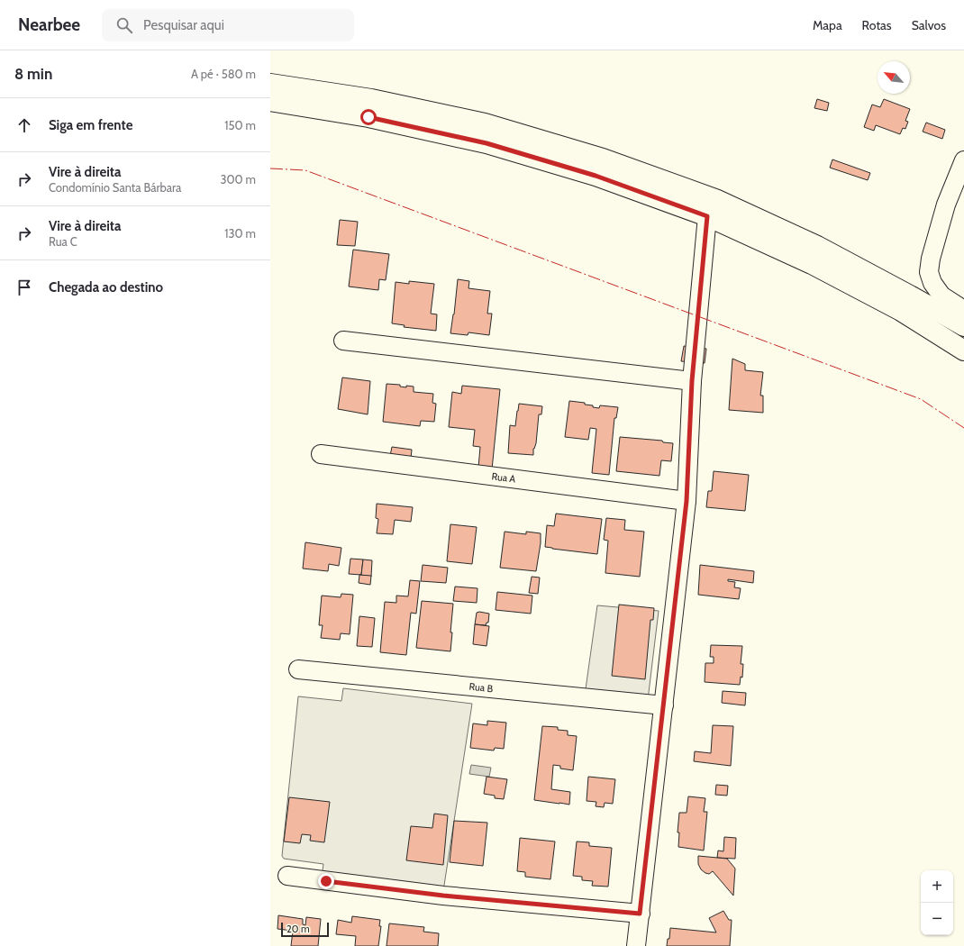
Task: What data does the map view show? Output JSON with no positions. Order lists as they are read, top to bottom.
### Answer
{
  "streets": {
    "street": ["Rua A", "Rua B"]
  },
  "scale_bar": "20 m",
  "north": "top left",
  "page": {
    "header": "Nearbee",
    "search": "Pesquisar aqui",
    "nav": ["Mapa", "Rotas", "Salvos"],
    "heading": ["8 min", "A pé · 580 m"],
    "list": [
      ["Siga em frente", "150 m"],
      ["Vire à direita", "Condomínio Santa Bárbara", "300 m"],
      ["Vire à direita", "Rua C", "130 m"],
      "Chegada ao destino"
    ],
    "map_buttons": ["+", "−"],
    "scale": "20 m"
  }
}
